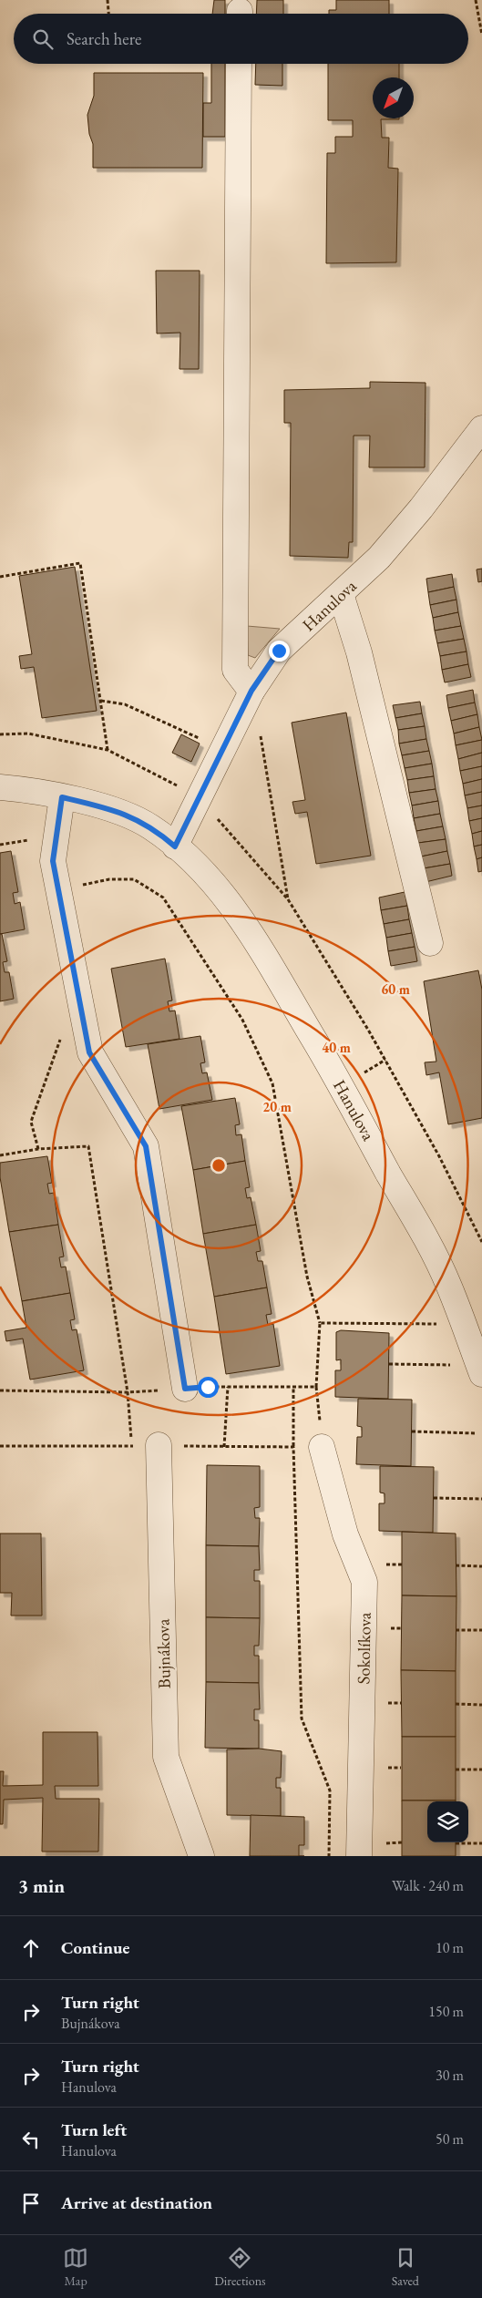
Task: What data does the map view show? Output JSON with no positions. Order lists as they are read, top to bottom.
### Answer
{
  "streets": {
    "street": ["Hanulova", "Sokolíkova", "Bujnákova"]
  },
  "north": "bottom left",
  "page": {
    "search": "Search here",
    "heading": ["3 min", "Walk · 240 m"],
    "list": [
      ["Continue", "10 m"],
      ["Turn right", "Bujnákova", "150 m"],
      ["Turn right", "Hanulova", "30 m"],
      ["Turn left", "Hanulova", "50 m"],
      "Arrive at destination"
    ],
    "nav": ["Map", "Directions", "Saved"]
  },
  "rings": ["60 m", "40 m", "20 m"]
}
